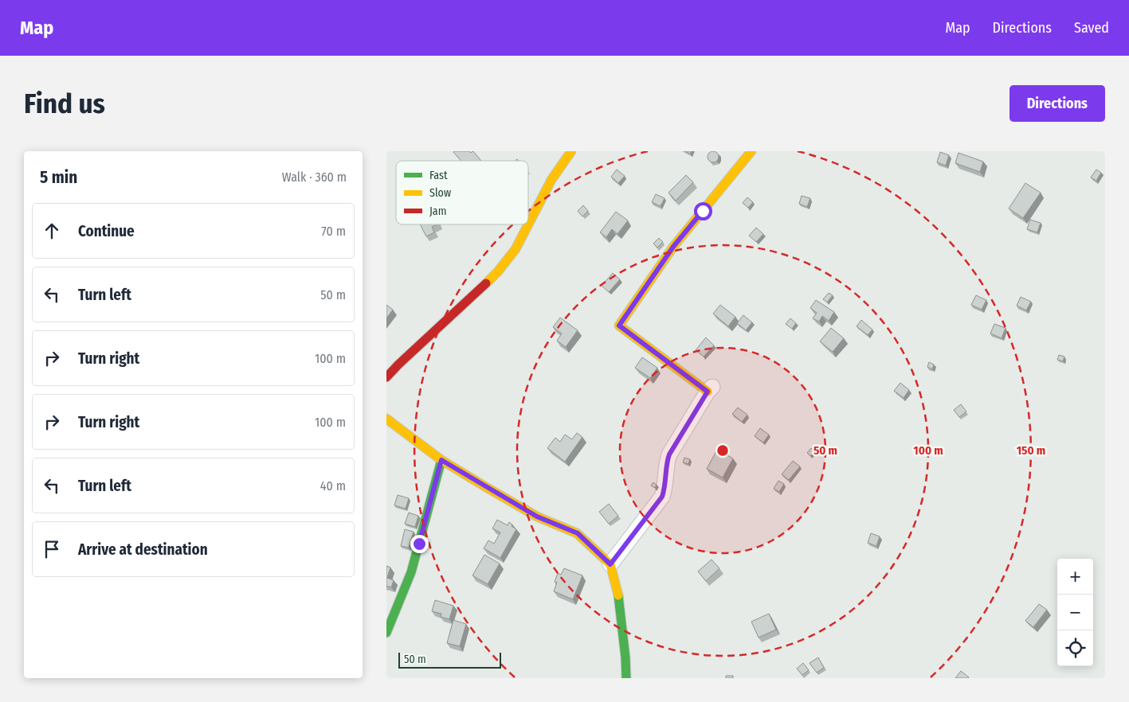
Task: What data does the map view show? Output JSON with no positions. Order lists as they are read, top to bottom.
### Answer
{
  "legend": ["Fast", "Slow", "Jam"],
  "scale_bar": "50 m",
  "page": {
    "header": "Map",
    "nav": ["Map", "Directions", "Saved"],
    "buttons": "Directions",
    "title": "Find us",
    "heading": ["5 min", "Walk · 360 m"],
    "list": [
      ["Continue", "70 m"],
      ["Turn left", "50 m"],
      ["Turn right", "100 m"],
      ["Turn right", "100 m"],
      ["Turn left", "40 m"],
      "Arrive at destination"
    ],
    "map_buttons": ["+", "−"],
    "scale": "50 m"
  },
  "rings": ["50 m", "100 m", "150 m"]
}
